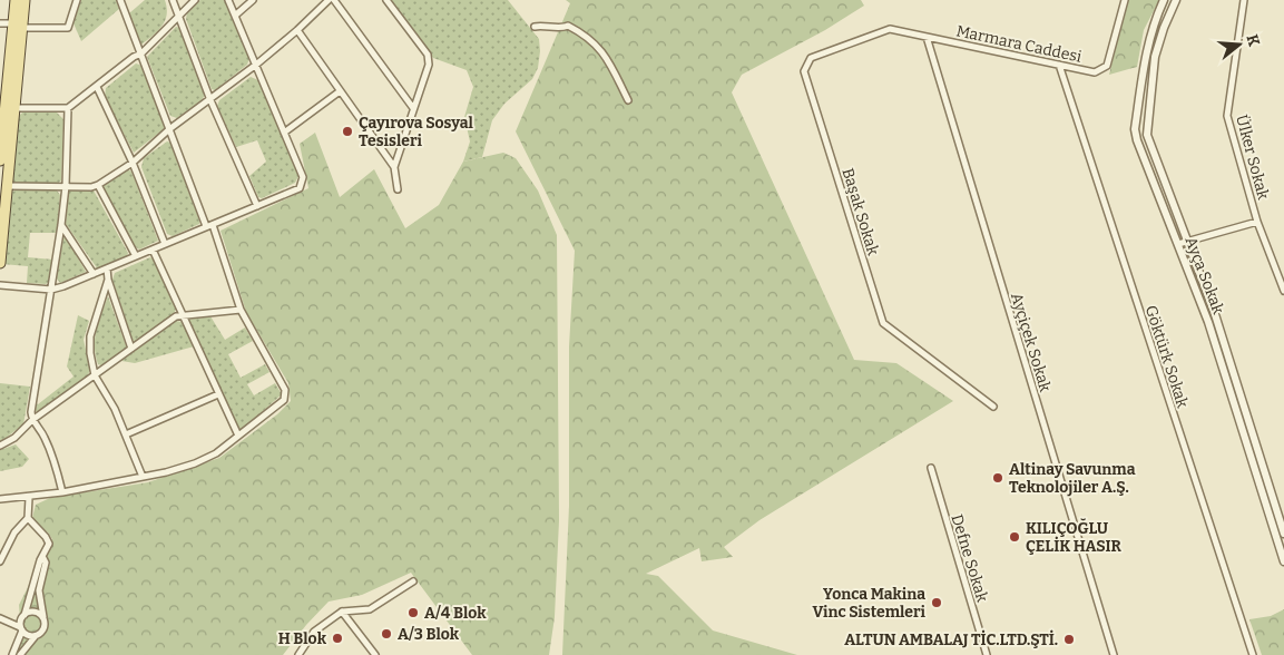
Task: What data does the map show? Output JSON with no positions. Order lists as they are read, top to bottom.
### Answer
{
  "streets": {
    "street": [
      "Marmara Caddesi",
      "Ülker Sokak",
      "Başak Sokak",
      "Ayça Sokak",
      "Ayçiçek Sokak",
      "Göktürk Sokak",
      "Defne Sokak"
    ]
  },
  "crossings": [
    ["Marmara Caddesi", "Başak Sokak"],
    ["Marmara Caddesi", "Ayçiçek Sokak"],
    ["Marmara Caddesi", "Göktürk Sokak"]
  ],
  "places": [
    "Çayırova Sosyal Tesisleri",
    "Altinay Savunma Teknolojiler A.Ş.",
    "KILIÇOĞLU ÇELİK HASIR",
    "Yonca Makina Vinc Sistemleri",
    "A/4 Blok",
    "A/3 Blok",
    "H Blok",
    "ALTUN AMBALAJ TİC.LTD.ŞTİ."
  ],
  "north": "right"
}
